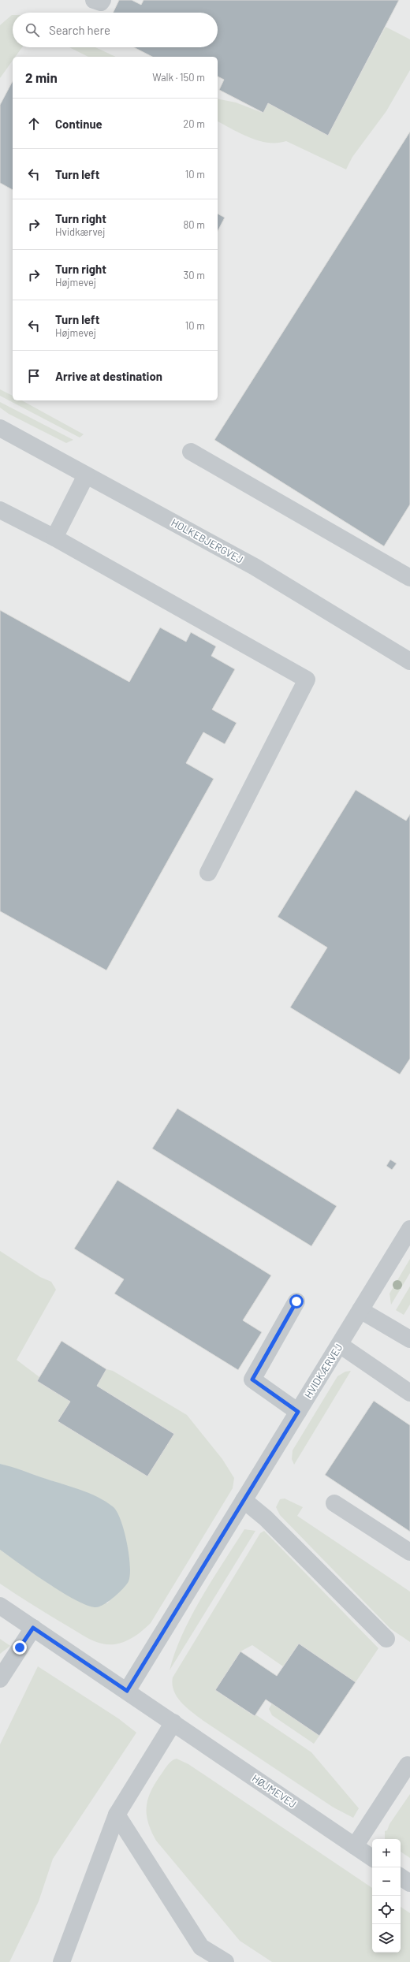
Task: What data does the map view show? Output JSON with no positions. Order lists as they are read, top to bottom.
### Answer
{
  "streets": {
    "street": ["HOLKEBJERGVEJ", "HVIDKÆRVEJ", "HØJMEVEJ"]
  },
  "crossings": [
    ["HVIDKÆRVEJ", "HØJMEVEJ"]
  ],
  "page": {
    "search": "Search here",
    "heading": ["2 min", "Walk · 150 m"],
    "list": [
      ["Continue", "20 m"],
      ["Turn left", "10 m"],
      ["Turn right", "Hvidkærvej", "80 m"],
      ["Turn right", "Højmevej", "30 m"],
      ["Turn left", "Højmevej", "10 m"],
      "Arrive at destination"
    ],
    "map_buttons": ["+", "−"]
  }
}
